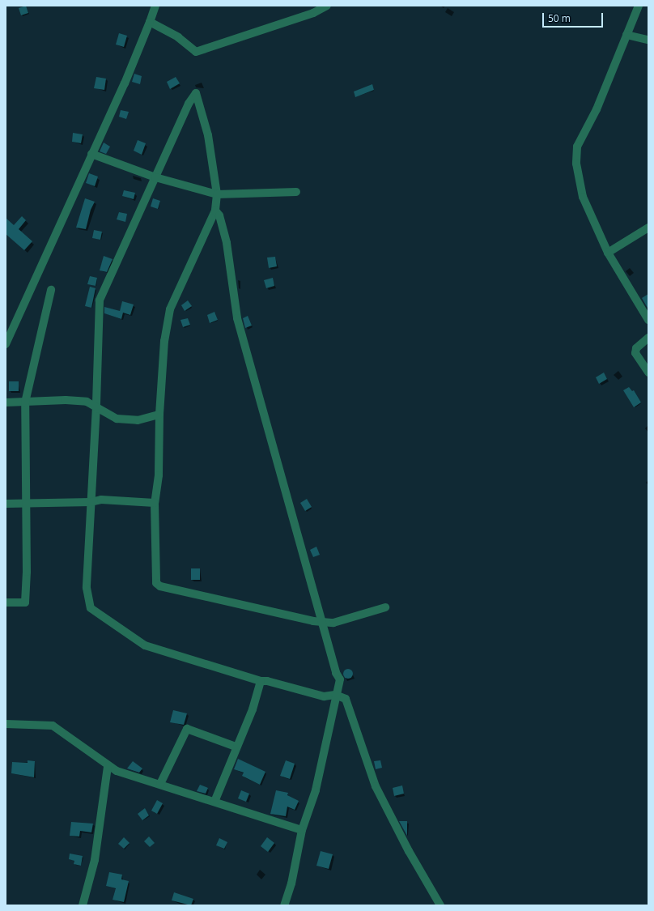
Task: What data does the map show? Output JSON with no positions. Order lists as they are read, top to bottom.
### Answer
{
  "scale_bar": "50 m"
}
